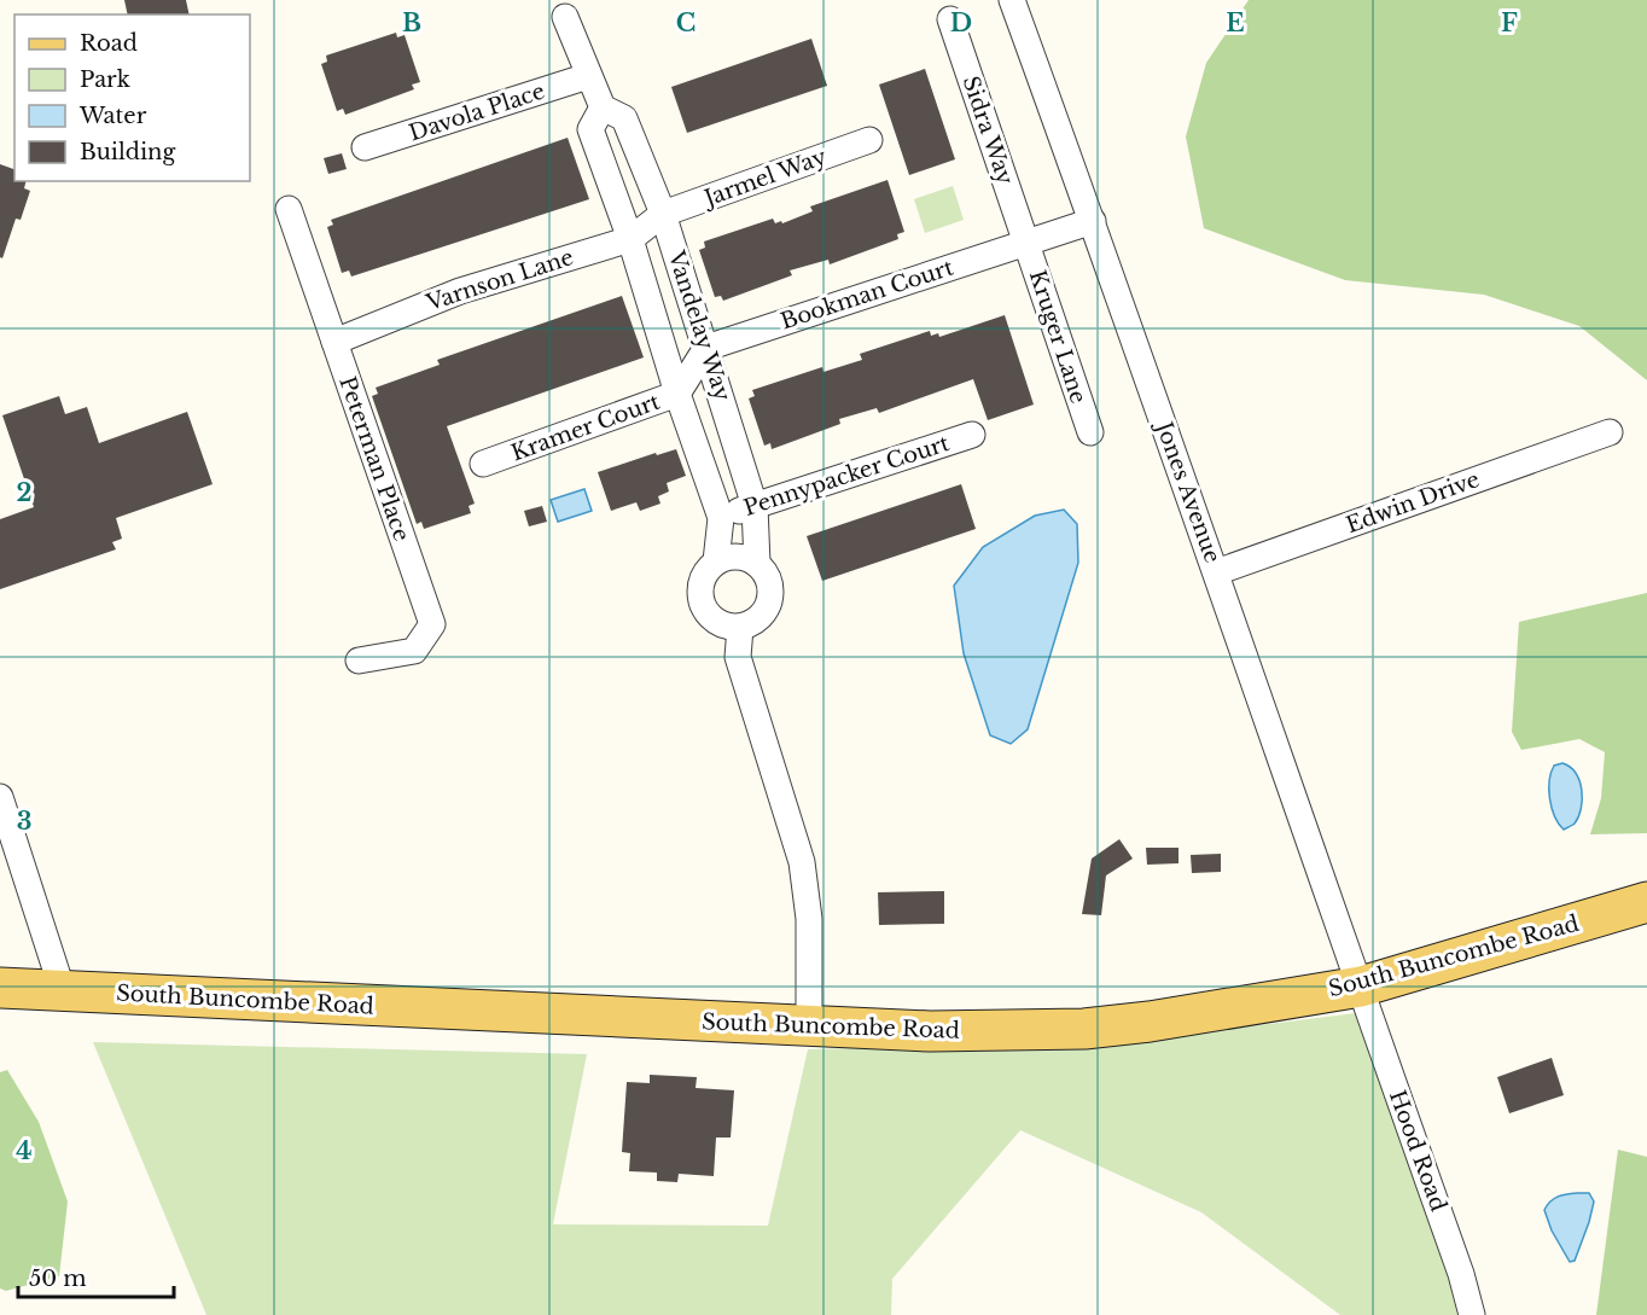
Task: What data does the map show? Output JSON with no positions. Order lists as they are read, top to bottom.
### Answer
{
  "streets": {
    "main road": ["South Buncombe Road"],
    "street": [
      "Davola Place",
      "Sidra Way",
      "Jarmel Way",
      "Varnson Lane",
      "Bookman Court",
      "Vandelay Way",
      "Kruger Lane",
      "Kramer Court",
      "Peterman Place",
      "Pennypacker Court",
      "Jones Avenue",
      "Edwin Drive",
      "Hood Road"
    ]
  },
  "crossings": [
    ["Davola Place", "Vandelay Way"],
    ["Sidra Way", "Bookman Court"],
    ["Sidra Way", "Kruger Lane"],
    ["Jarmel Way", "Varnson Lane"],
    ["Jarmel Way", "Vandelay Way"],
    ["Varnson Lane", "Vandelay Way"],
    ["Varnson Lane", "Peterman Place"],
    ["Bookman Court", "Vandelay Way"],
    ["Bookman Court", "Kruger Lane"],
    ["Bookman Court", "Kramer Court"],
    ["Bookman Court", "Jones Avenue"],
    ["Vandelay Way", "Kramer Court"],
    ["Vandelay Way", "Pennypacker Court"],
    ["Jones Avenue", "Edwin Drive"],
    ["Jones Avenue", "South Buncombe Road"],
    ["Jones Avenue", "Hood Road"],
    ["South Buncombe Road", "Hood Road"]
  ],
  "legend": [
    "Road",
    "Park",
    "Water",
    "Building"
  ],
  "scale_bar": "50 m",
  "grid": {
    "columns": [
      "B",
      "C",
      "D",
      "E",
      "F"
    ],
    "rows": ["2", "3", "4"]
  }
}
